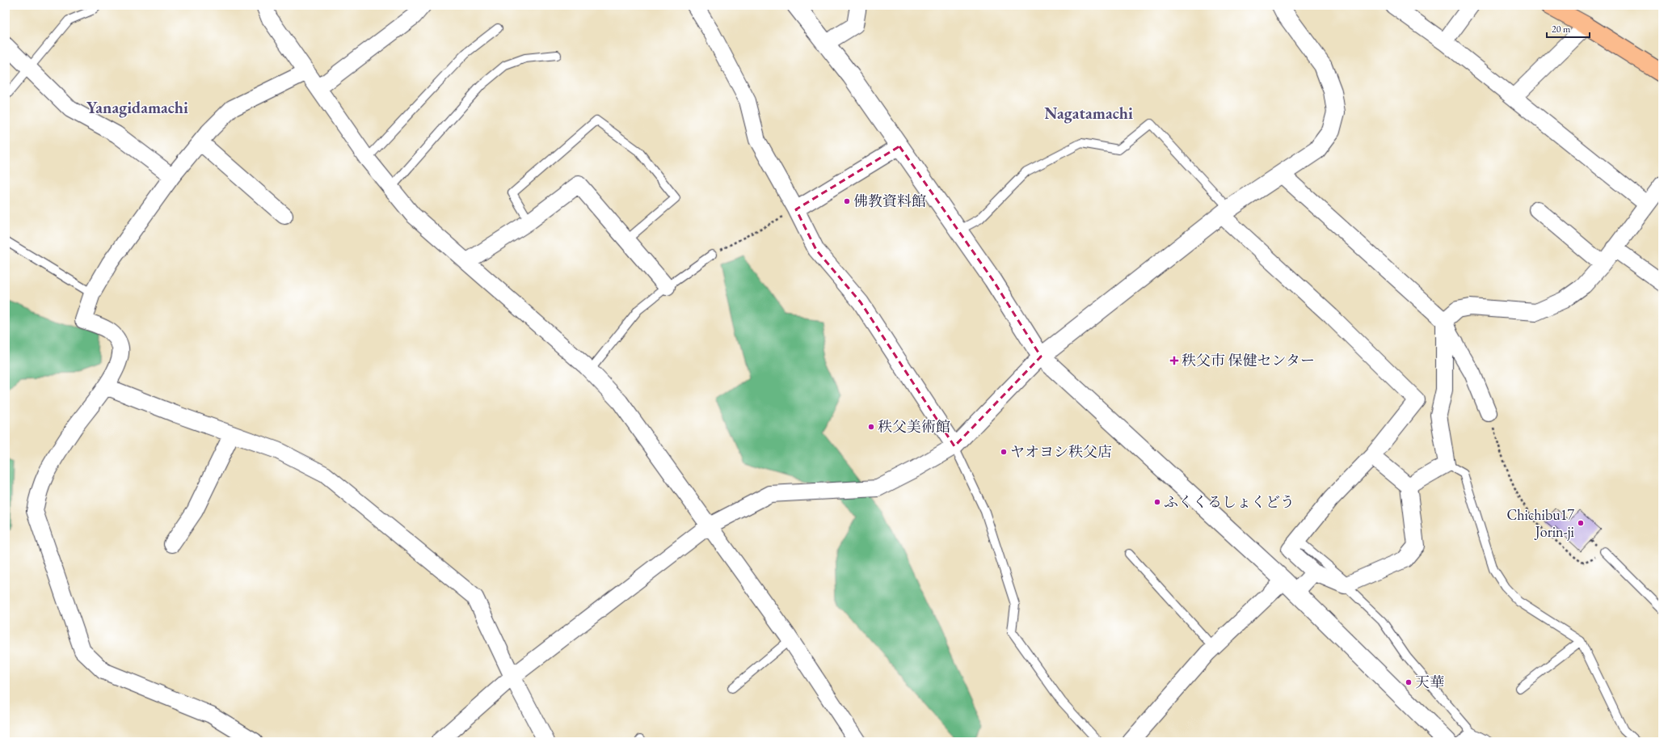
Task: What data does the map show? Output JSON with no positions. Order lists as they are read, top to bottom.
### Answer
{
  "districts": ["Yanagidamachi", "Nagatamachi"],
  "places": {
    "other": [
      "佛教資料館",
      "秩父美術館",
      "ヤオヨシ秩父店",
      "ふくくるしょくどう",
      "Chichibu17 Jorin-ji",
      "天華"
    ],
    "health": ["秩父市 保健センター"]
  },
  "scale_bar": "20 m"
}
